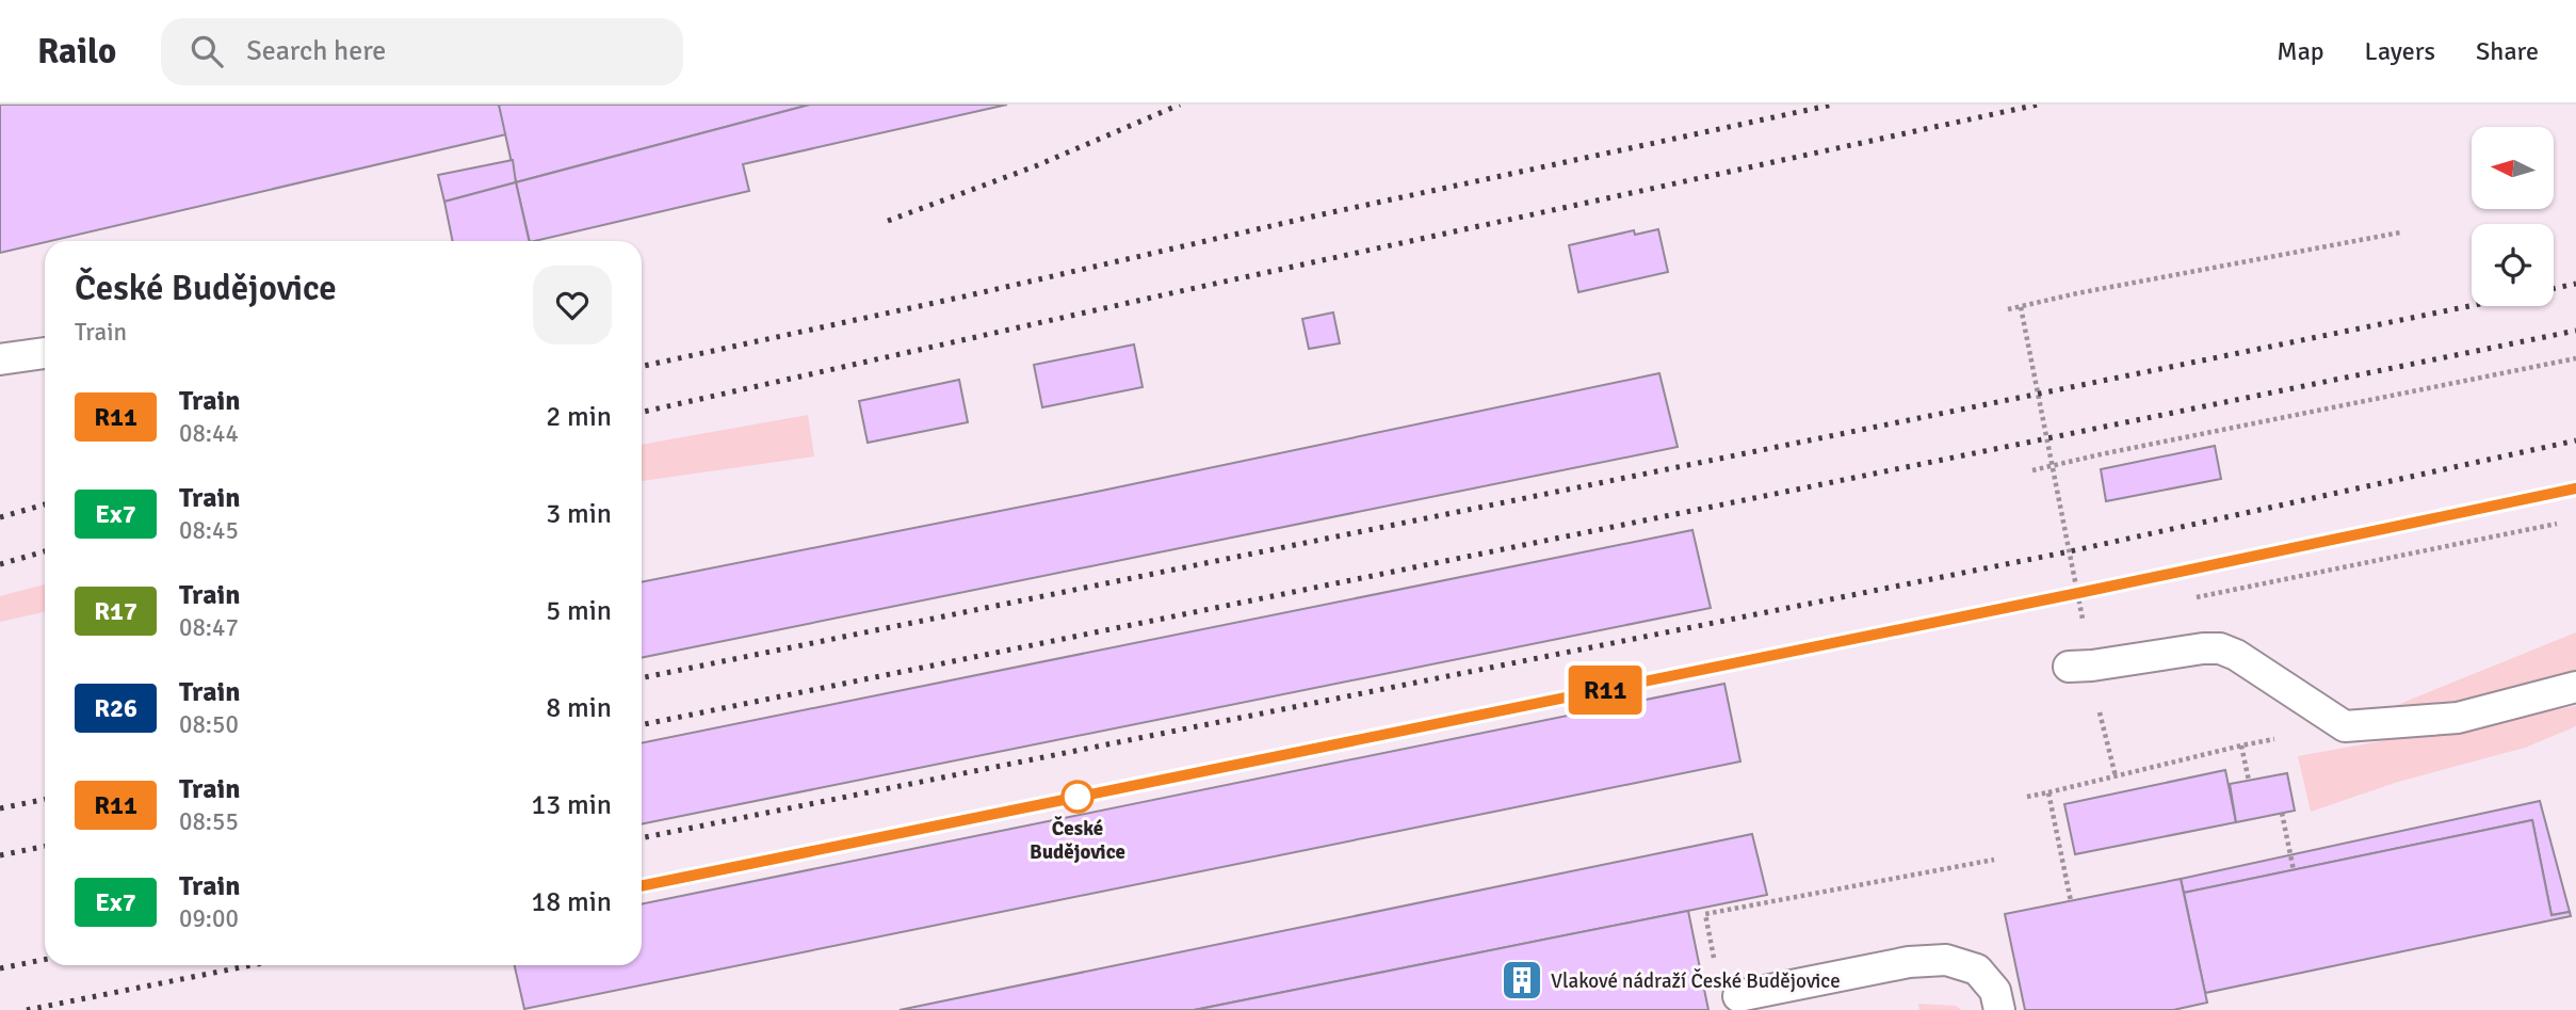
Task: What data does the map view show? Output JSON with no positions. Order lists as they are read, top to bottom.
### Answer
{
  "places": {
    "other": ["České Budějovice"],
    "building": ["Vlakové nádraží České Budějovice"]
  },
  "north": "left",
  "page": {
    "header": "Railo",
    "search": "Search here",
    "nav": ["Map", "Layers", "Share"],
    "on_map": "R11",
    "heading": ["České Budějovice", "Train"],
    "list": [
      {
        "mark": "R11",
        "name": "Train",
        "note": "08:44",
        "value": "2 min"
      },
      {
        "mark": "Ex7",
        "name": "Train",
        "note": "08:45",
        "value": "3 min"
      },
      {
        "mark": "R17",
        "name": "Train",
        "note": "08:47",
        "value": "5 min"
      },
      {
        "mark": "R26",
        "name": "Train",
        "note": "08:50",
        "value": "8 min"
      },
      {
        "mark": "R11",
        "name": "Train",
        "note": "08:55",
        "value": "13 min"
      },
      {
        "mark": "Ex7",
        "name": "Train",
        "note": "09:00",
        "value": "18 min"
      }
    ]
  }
}
